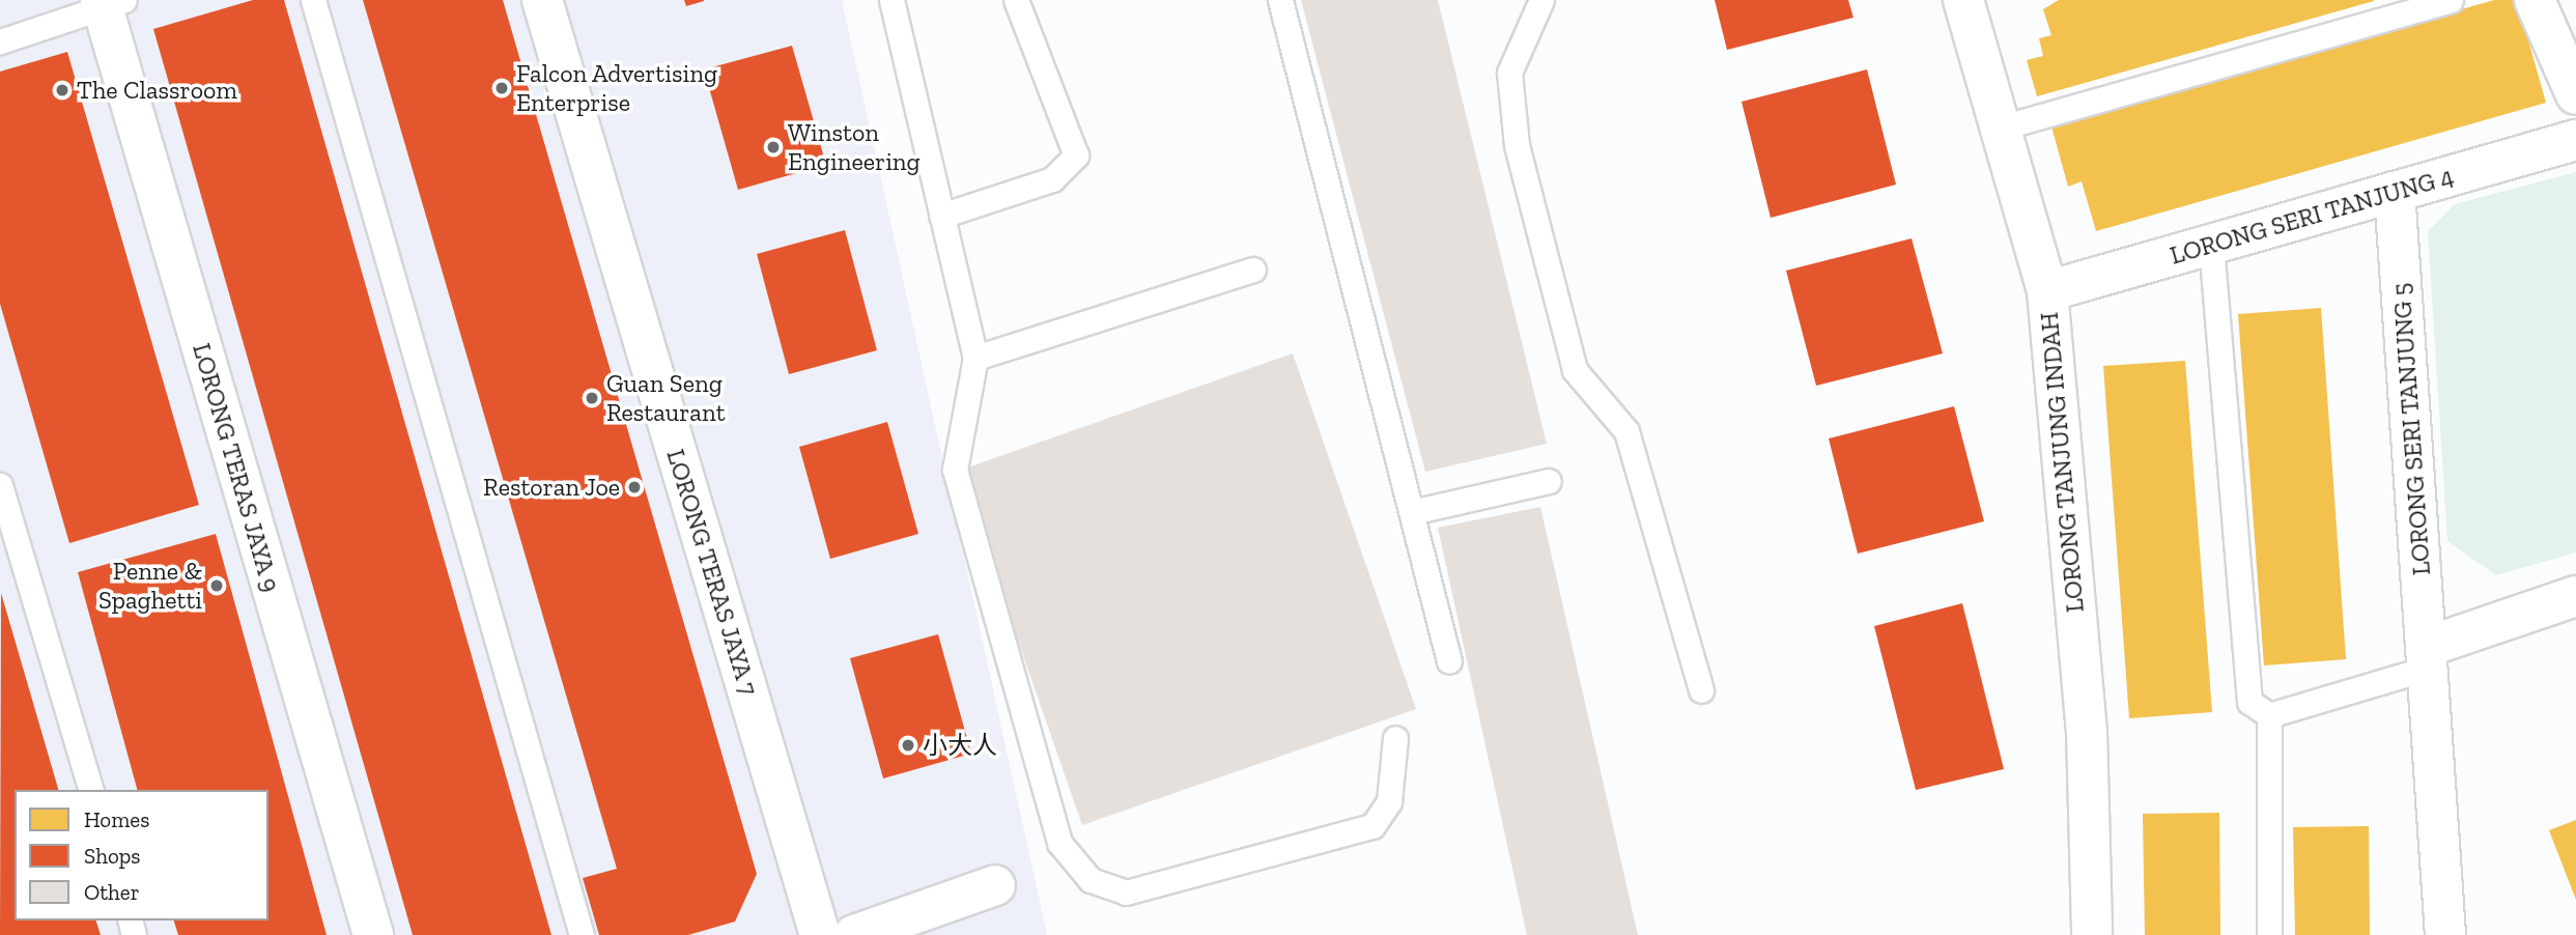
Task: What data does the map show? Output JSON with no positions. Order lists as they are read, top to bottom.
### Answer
{
  "streets": {
    "street": [
      "LORONG SERI TANJUNG 4",
      "LORONG SERI TANJUNG 5",
      "LORONG TANJUNG INDAH",
      "LORONG TERAS JAYA 9",
      "LORONG TERAS JAYA 7"
    ]
  },
  "crossings": [
    ["LORONG SERI TANJUNG 4", "LORONG SERI TANJUNG 5"],
    ["LORONG SERI TANJUNG 4", "LORONG TANJUNG INDAH"]
  ],
  "places": [
    "Falcon Advertising Enterprise",
    "The Classroom",
    "Winston Engineering",
    "Guan Seng Restaurant",
    "Restoran Joe",
    "Penne & Spaghetti",
    "小大人"
  ],
  "legend": ["Homes", "Shops", "Other"]
}
